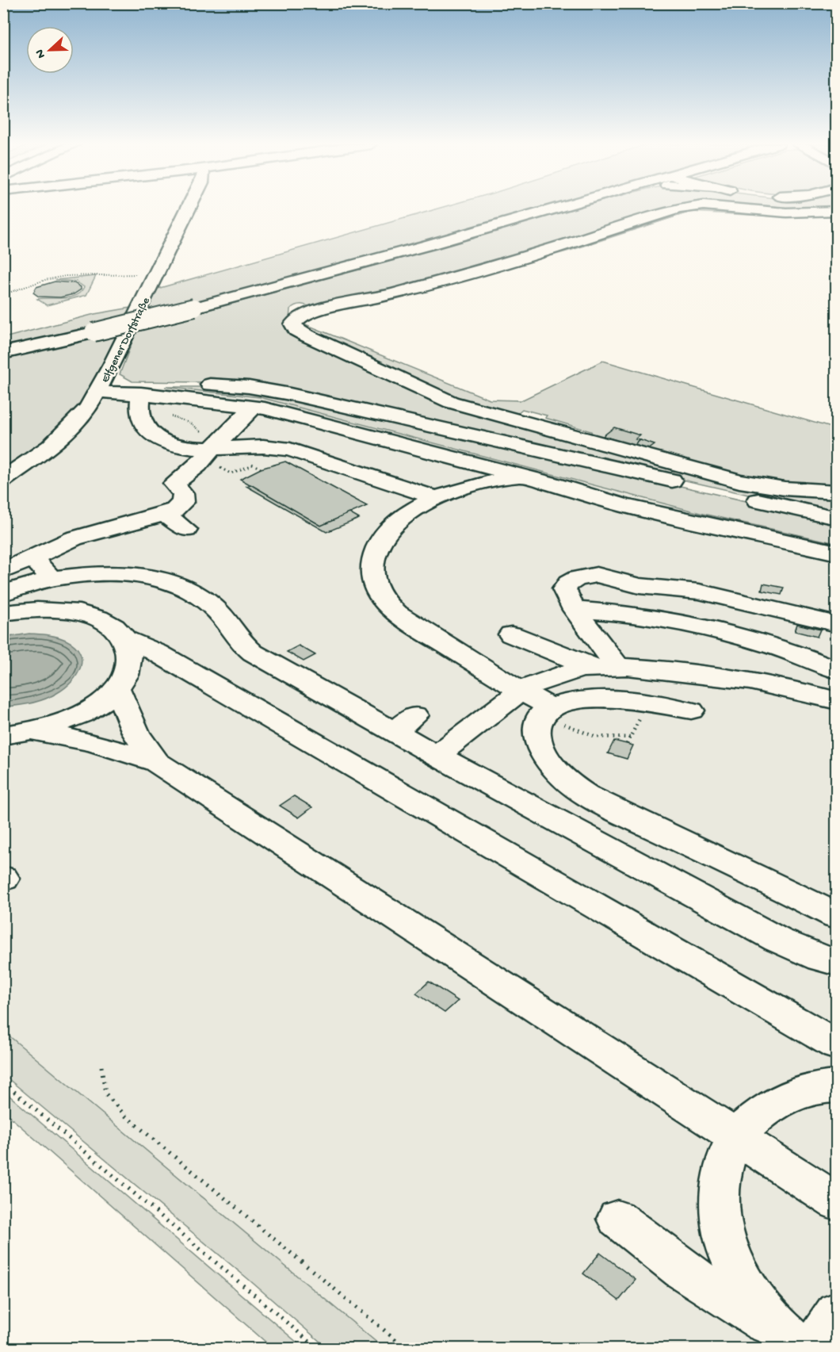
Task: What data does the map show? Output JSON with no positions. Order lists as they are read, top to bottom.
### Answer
{
  "streets": {
    "main road": ["Elfgener Dorfstraße"]
  },
  "north": "left"
}
